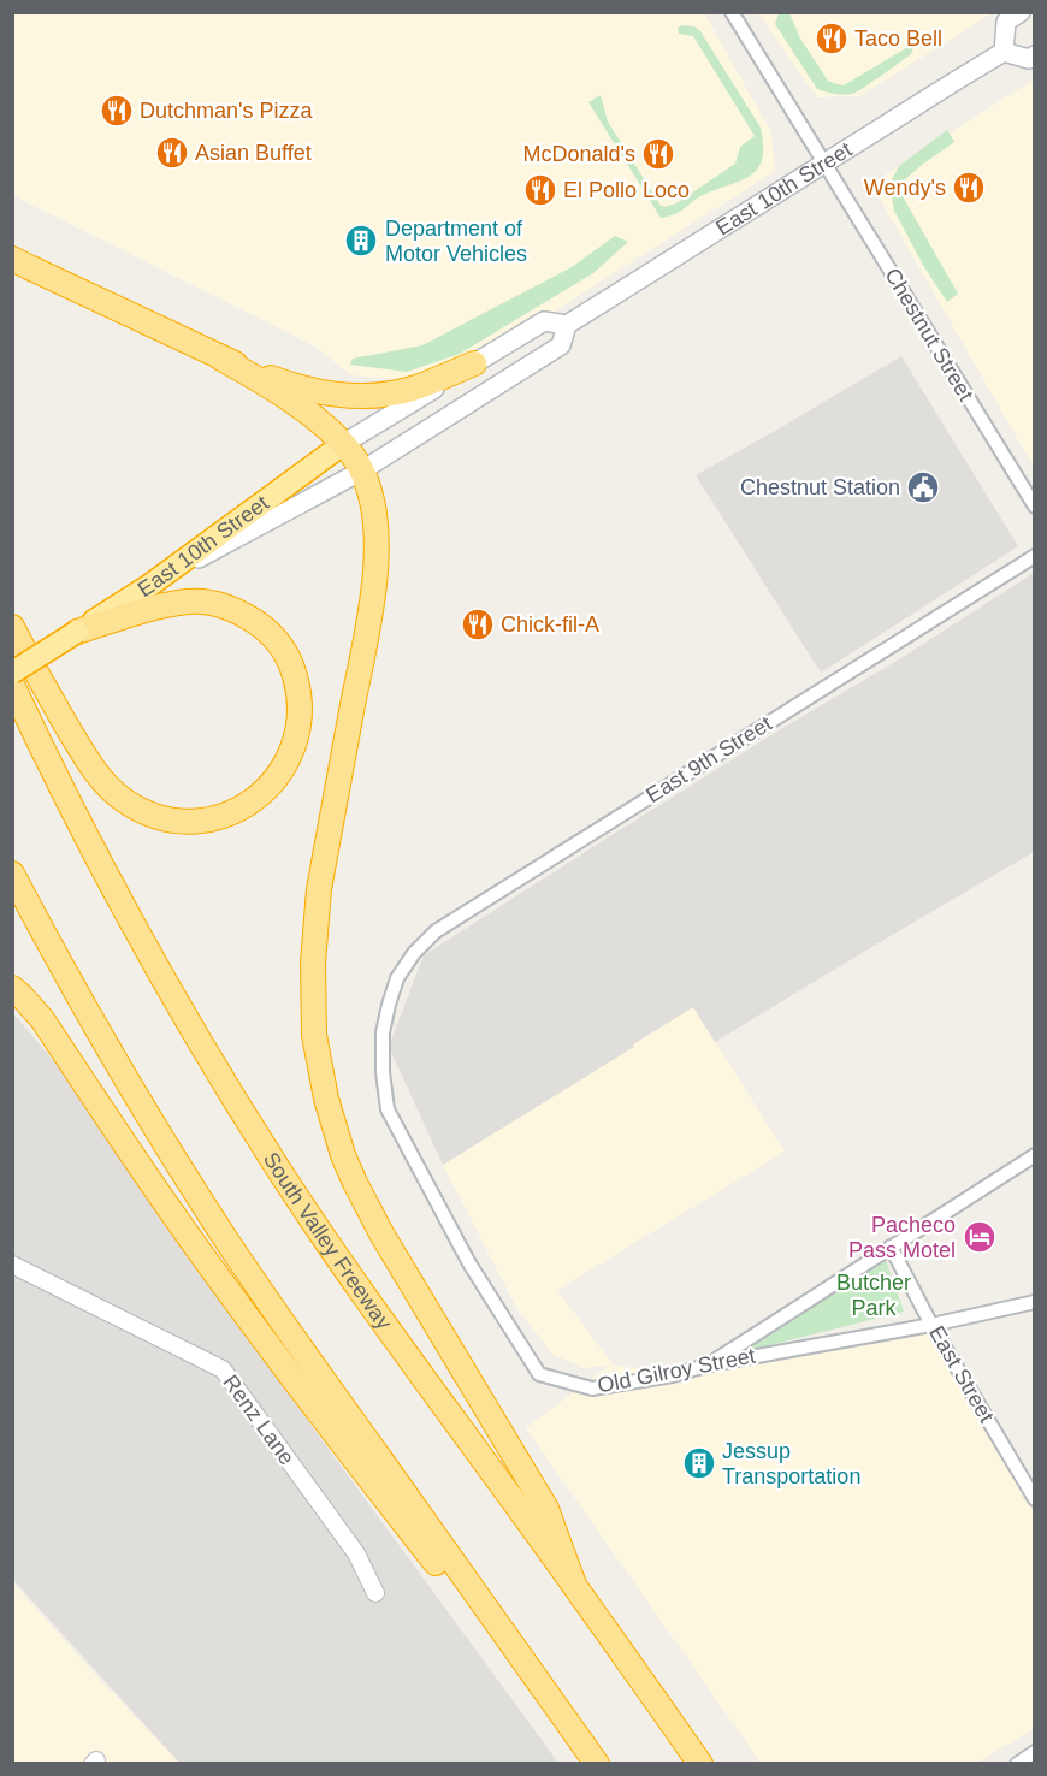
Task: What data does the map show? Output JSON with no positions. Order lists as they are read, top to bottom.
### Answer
{
  "streets": {
    "highway": ["East 10th Street", "South Valley Freeway"],
    "street": [
      "Chestnut Street",
      "East 9th Street",
      "Old Gilroy Street",
      "East Street",
      "Renz Lane"
    ]
  },
  "crossings": [
    ["East 10th Street", "Chestnut Street"],
    ["East 9th Street", "Old Gilroy Street"],
    ["Old Gilroy Street", "East Street"]
  ],
  "parks": ["Butcher Park"],
  "places": {
    "restaurant": [
      "Taco Bell",
      "Dutchman's Pizza",
      "Asian Buffet",
      "McDonald's",
      "Wendy's",
      "El Pollo Loco",
      "Chick-fil-A"
    ],
    "building": ["Department of Motor Vehicles", "Jessup Transportation"],
    "public building": ["Chestnut Station"],
    "hotel": ["Pacheco Pass Motel"]
  }
}
